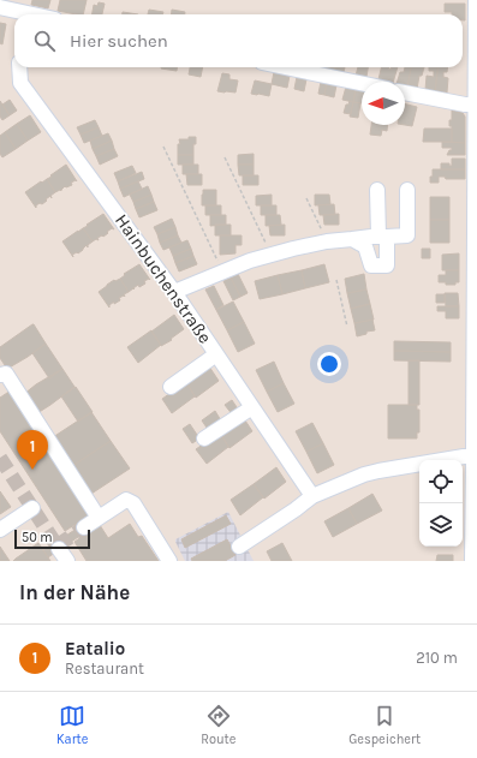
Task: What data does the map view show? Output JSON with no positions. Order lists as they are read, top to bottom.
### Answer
{
  "streets": {
    "street": ["Hainbuchenstraße"]
  },
  "scale_bar": "50 m",
  "north": "left",
  "page": {
    "search": "Hier suchen",
    "pins": "1",
    "scale": "50 m",
    "heading": "In der Nähe",
    "list": [
      {
        "mark": "1",
        "name": "Eatalio",
        "note": "Restaurant",
        "value": "210 m"
      }
    ],
    "nav": ["Karte", "Route", "Gespeichert"]
  }
}
